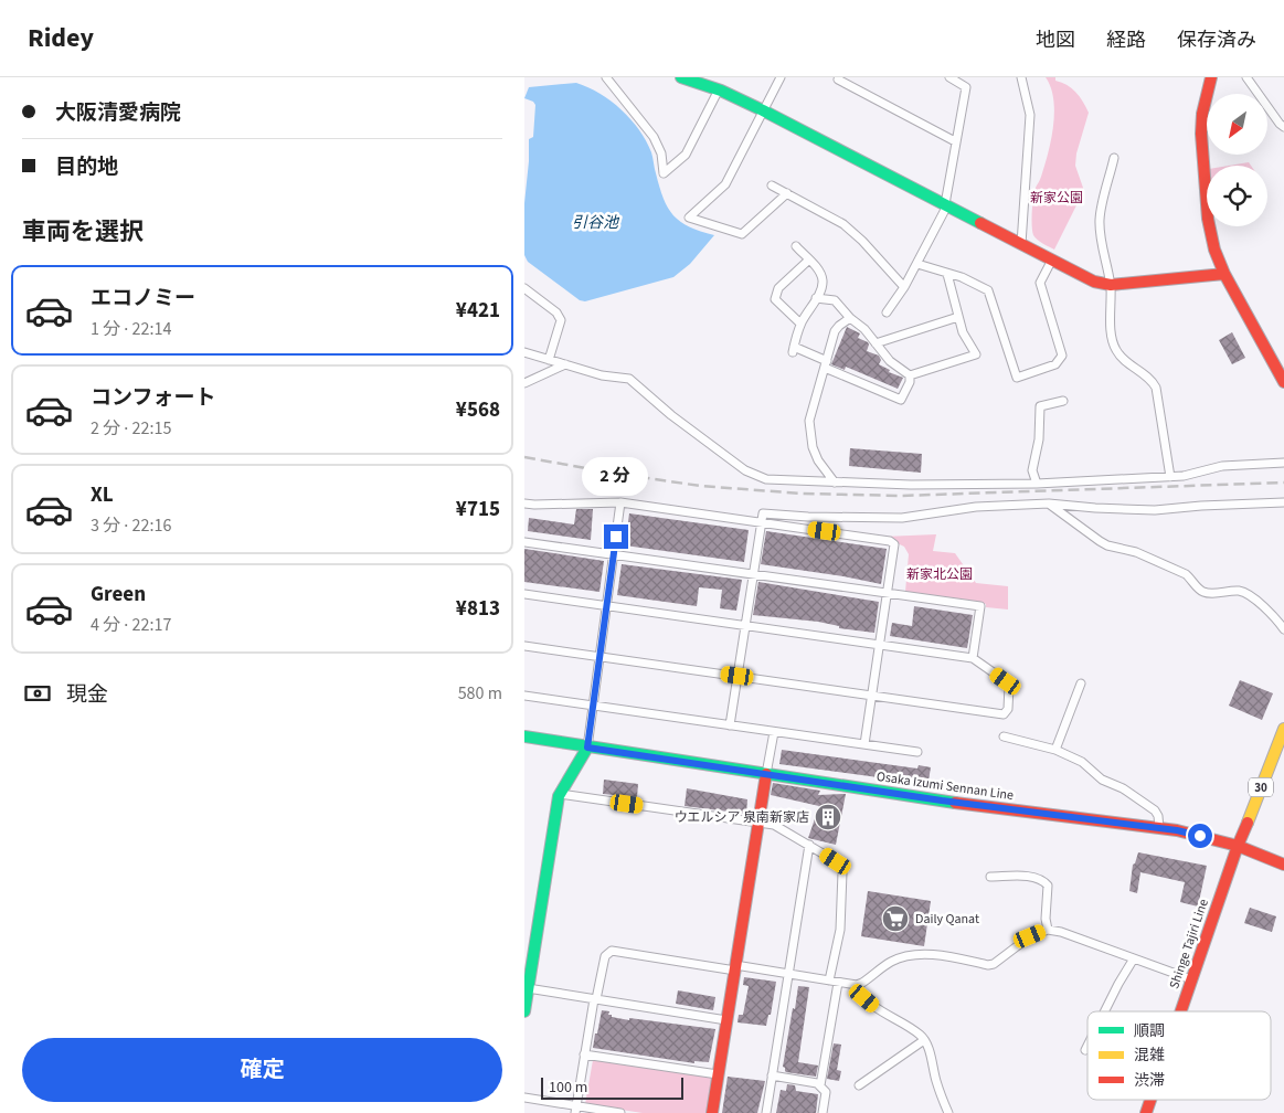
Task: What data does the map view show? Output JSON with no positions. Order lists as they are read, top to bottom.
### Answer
{
  "streets": {
    "street": ["Osaka Izumi Sennan Line", "30", "Shinge Tajiri Line"]
  },
  "crossings": [
    ["Osaka Izumi Sennan Line", "30"],
    ["Osaka Izumi Sennan Line", "Shinge Tajiri Line"],
    ["30", "Shinge Tajiri Line"]
  ],
  "water": ["引谷池"],
  "parks": ["新家公園", "新家北公園"],
  "places": {
    "building": ["ウエルシア 泉南新家店"],
    "supermarket": ["Daily Qanat"]
  },
  "legend": ["順調", "混雑", "渋滞"],
  "scale_bar": "100 m",
  "north": "bottom left",
  "page": {
    "header": "Ridey",
    "nav": ["地図", "経路", "保存済み"],
    "banner": ["大阪清愛病院", "目的地"],
    "heading": "車両を選択",
    "list": [
      {
        "name": "エコノミー",
        "note": "1 分 · 22:14",
        "value": "¥421"
      },
      {
        "name": "コンフォート",
        "note": "2 分 · 22:15",
        "value": "¥568"
      },
      {
        "name": "XL",
        "note": "3 分 · 22:16",
        "value": "¥715"
      },
      {
        "name": "Green",
        "note": "4 分 · 22:17",
        "value": "¥813"
      }
    ],
    "bubble": "2 分",
    "pay": ["現金", "580 m"],
    "buttons": "確定",
    "scale": "100 m"
  }
}
